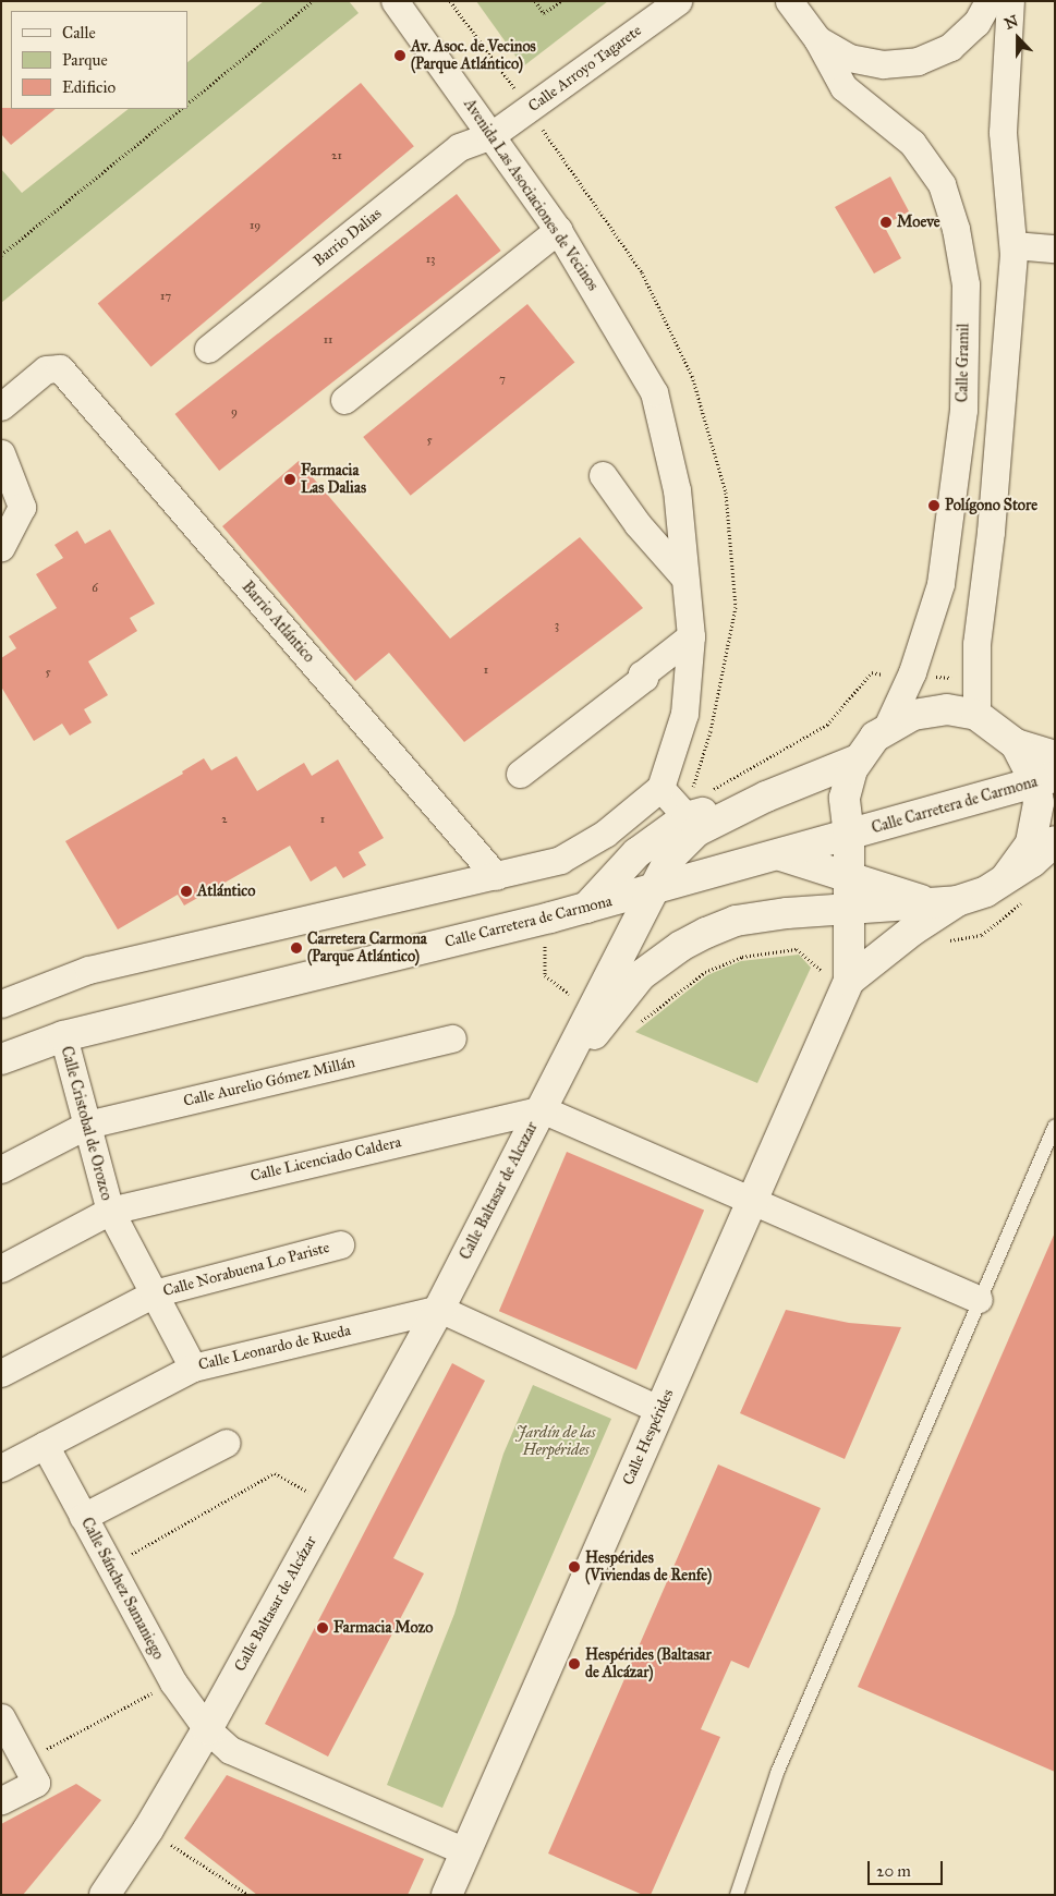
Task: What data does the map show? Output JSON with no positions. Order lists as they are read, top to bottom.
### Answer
{
  "streets": {
    "main road": [
      "Calle Carretera de Carmona",
      "Calle Baltasar de Alcazar",
      "Calle Hespérides",
      "Calle Baltasar de Alcázar"
    ],
    "street": [
      "Calle Arroyo Tagarete",
      "Avenida Las Asociaciones de Vecinos",
      "Barrio Dalias",
      "Calle Gramil",
      "Barrio Atlántico",
      "Calle Aurelio Gómez Millán",
      "Calle Cristobal de Orozco",
      "Calle Licenciado Caldera",
      "Calle Norabuena Lo Pariste",
      "Calle Leonardo de Rueda",
      "Calle Sánchez Samaniego"
    ]
  },
  "crossings": [
    ["Calle Arroyo Tagarete", "Avenida Las Asociaciones de Vecinos"],
    ["Calle Arroyo Tagarete", "Barrio Dalias"],
    ["Avenida Las Asociaciones de Vecinos", "Barrio Dalias"],
    ["Calle Carretera de Carmona", "Calle Cristobal de Orozco"],
    ["Calle Aurelio Gómez Millán", "Calle Cristobal de Orozco"],
    ["Calle Cristobal de Orozco", "Calle Licenciado Caldera"],
    ["Calle Cristobal de Orozco", "Calle Norabuena Lo Pariste"],
    ["Calle Cristobal de Orozco", "Calle Leonardo de Rueda"],
    ["Calle Licenciado Caldera", "Calle Baltasar de Alcazar"],
    ["Calle Baltasar de Alcazar", "Calle Leonardo de Rueda"],
    ["Calle Baltasar de Alcazar", "Calle Baltasar de Alcázar"],
    ["Calle Leonardo de Rueda", "Calle Sánchez Samaniego"],
    ["Calle Leonardo de Rueda", "Calle Baltasar de Alcázar"],
    ["Calle Hespérides", "Calle Sánchez Samaniego"],
    ["Calle Sánchez Samaniego", "Calle Baltasar de Alcázar"]
  ],
  "parks": ["Jardín de las Herpérides"],
  "places": [
    "Av. Asoc. de Vecinos (Parque Atlántico)",
    "Moeve",
    "Farmacia Las Dalias",
    "Polígono Store",
    "Atlántico",
    "Carretera Carmona (Parque Atlántico)",
    "Hespérides (Viviendas de Renfe)",
    "Farmacia Mozo",
    "Hespérides (Baltasar de Alcázar)"
  ],
  "house_numbers": [
    "21",
    "19",
    "13",
    "17",
    "11",
    "7",
    "9",
    "5",
    "6",
    "3",
    "1",
    "5",
    "2",
    "1"
  ],
  "legend": ["Calle", "Parque", "Edificio"],
  "scale_bar": "20 m",
  "north": "top"
}
